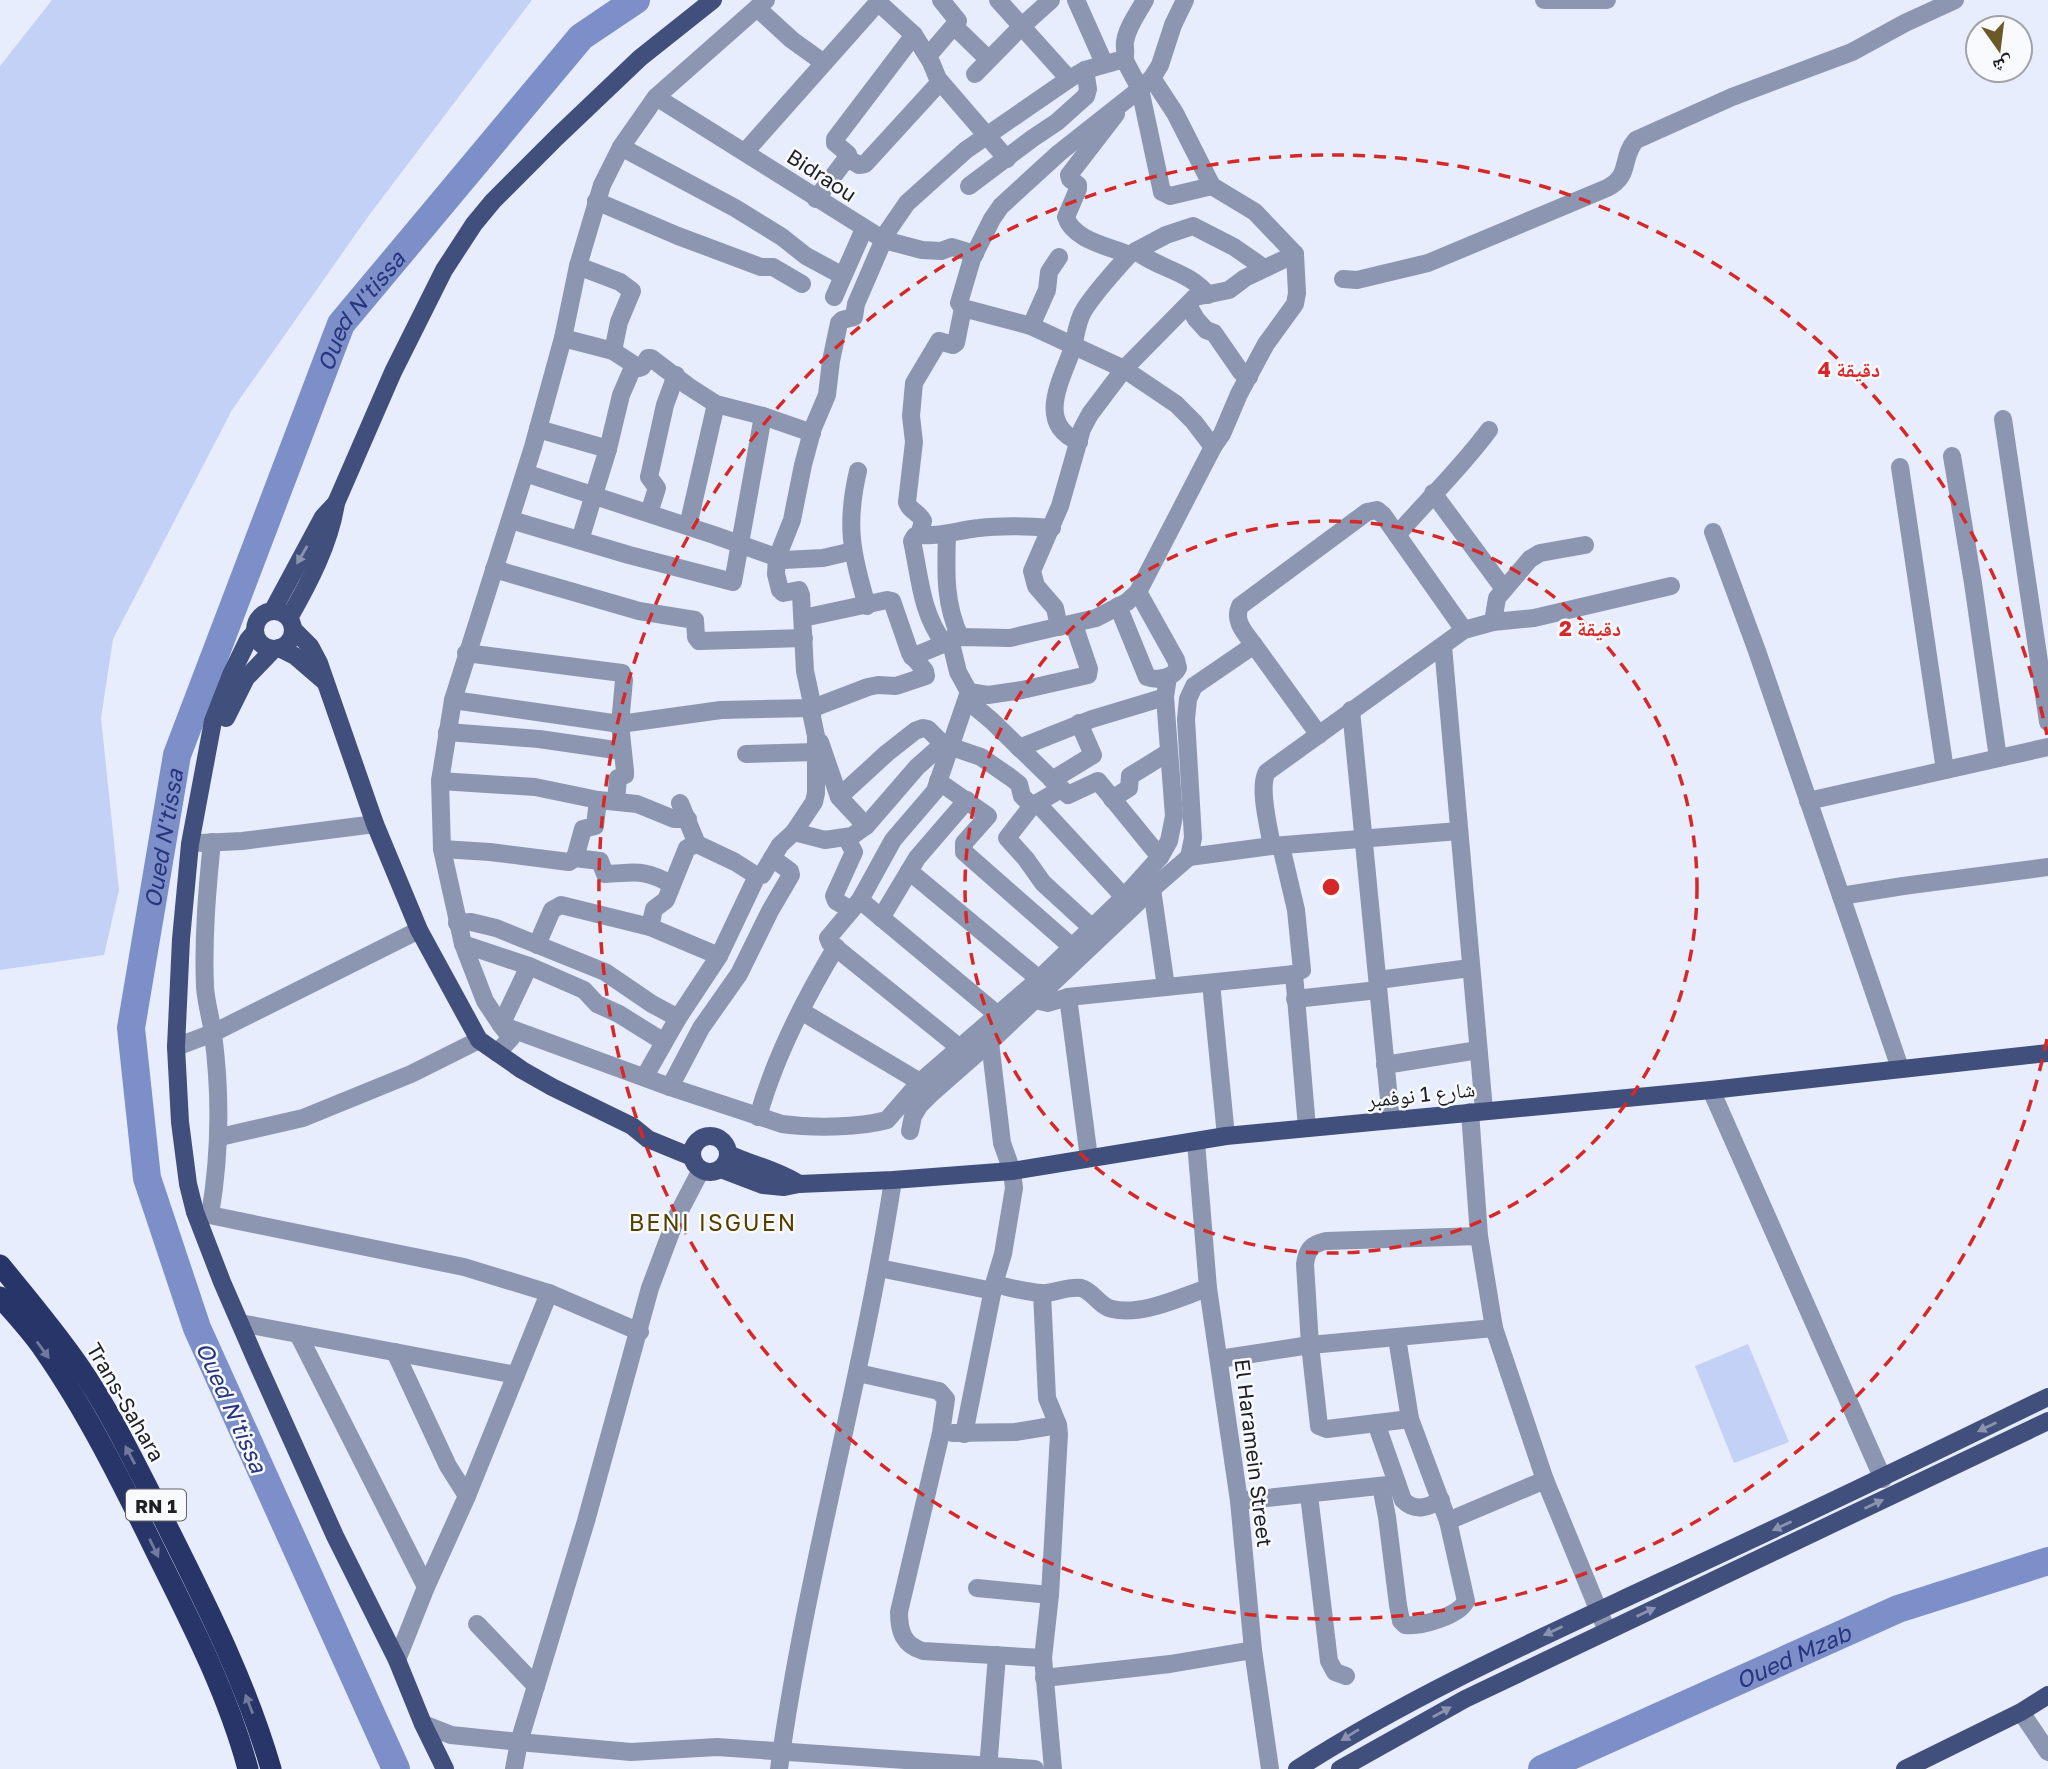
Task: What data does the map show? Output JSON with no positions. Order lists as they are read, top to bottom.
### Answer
{
  "streets": {
    "highway": ["Trans-Sahara", "RN 1"],
    "main road": ["شارع 1 نوفمبر"],
    "street": ["Bidraou", "El Haramein Street"]
  },
  "crossings": [
    ["شارع 1 نوفمبر", "El Haramein Street"]
  ],
  "districts": ["BENI ISGUEN"],
  "water": ["Oued N'tissa", "Oued Mzab"],
  "north": "bottom",
  "rings": ["4 دقيقة", "2 دقيقة"]
}
